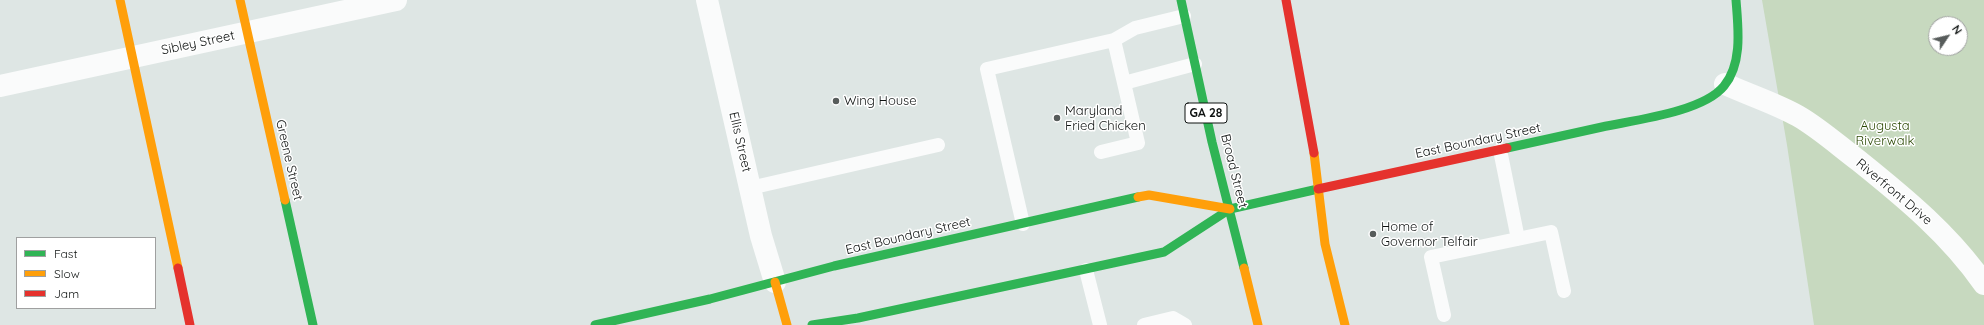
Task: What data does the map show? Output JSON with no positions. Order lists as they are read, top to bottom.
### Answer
{
  "streets": {
    "main road": [
      "GA 28",
      "East Boundary Street",
      "Greene Street",
      "Broad Street"
    ],
    "street": ["Sibley Street", "Ellis Street", "Riverfront Drive"]
  },
  "crossings": [
    ["Sibley Street", "Greene Street"],
    ["East Boundary Street", "Ellis Street"],
    ["East Boundary Street", "Broad Street"],
    ["East Boundary Street", "Riverfront Drive"]
  ],
  "parks": ["Augusta Riverwalk"],
  "places": ["Wing House", "Maryland Fried Chicken", "Home of Governor Telfair"],
  "legend": ["Fast", "Slow", "Jam"],
  "north": "top right"
}
